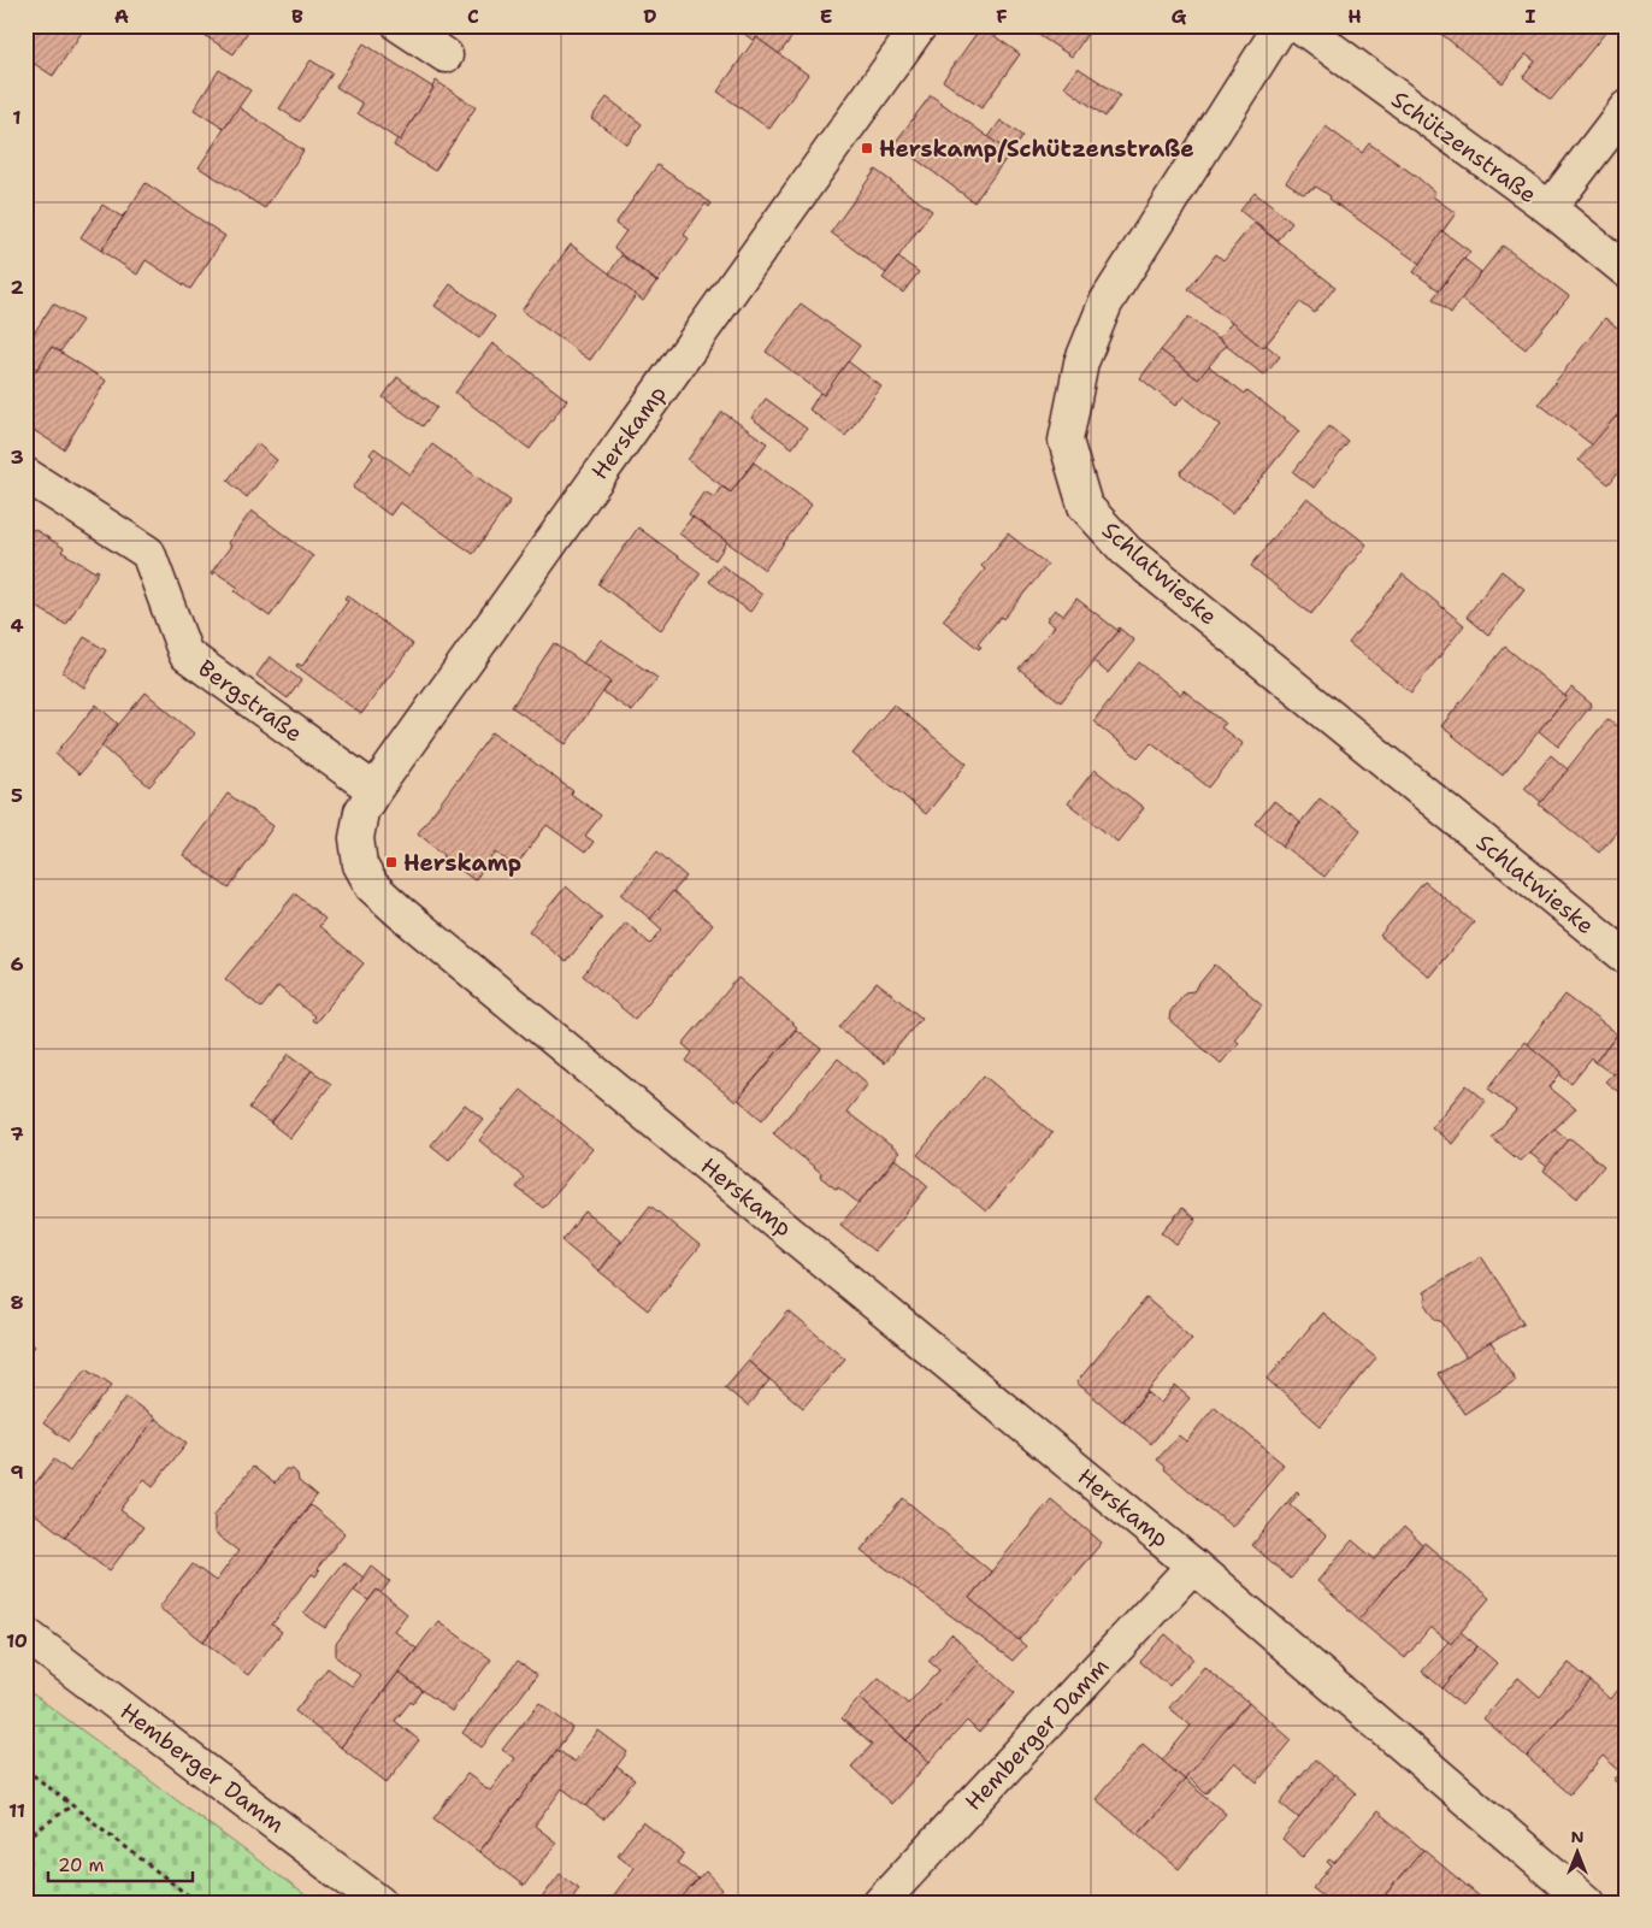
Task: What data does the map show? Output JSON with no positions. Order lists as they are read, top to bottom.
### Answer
{
  "streets": {
    "street": [
      "Schützenstraße",
      "Herskamp",
      "Schlatwieske",
      "Bergstraße",
      "Hemberger Damm"
    ]
  },
  "crossings": [
    ["Herskamp", "Bergstraße"],
    ["Herskamp", "Hemberger Damm"]
  ],
  "places": {
    "transit": ["Herskamp/Schützenstraße", "Herskamp"]
  },
  "scale_bar": "20 m",
  "north": "top",
  "grid": {
    "columns": [
      "A",
      "B",
      "C",
      "D",
      "E",
      "F",
      "G",
      "H",
      "I"
    ],
    "rows": [
      "1",
      "2",
      "3",
      "4",
      "5",
      "6",
      "7",
      "8",
      "9",
      "10",
      "11"
    ]
  }
}
